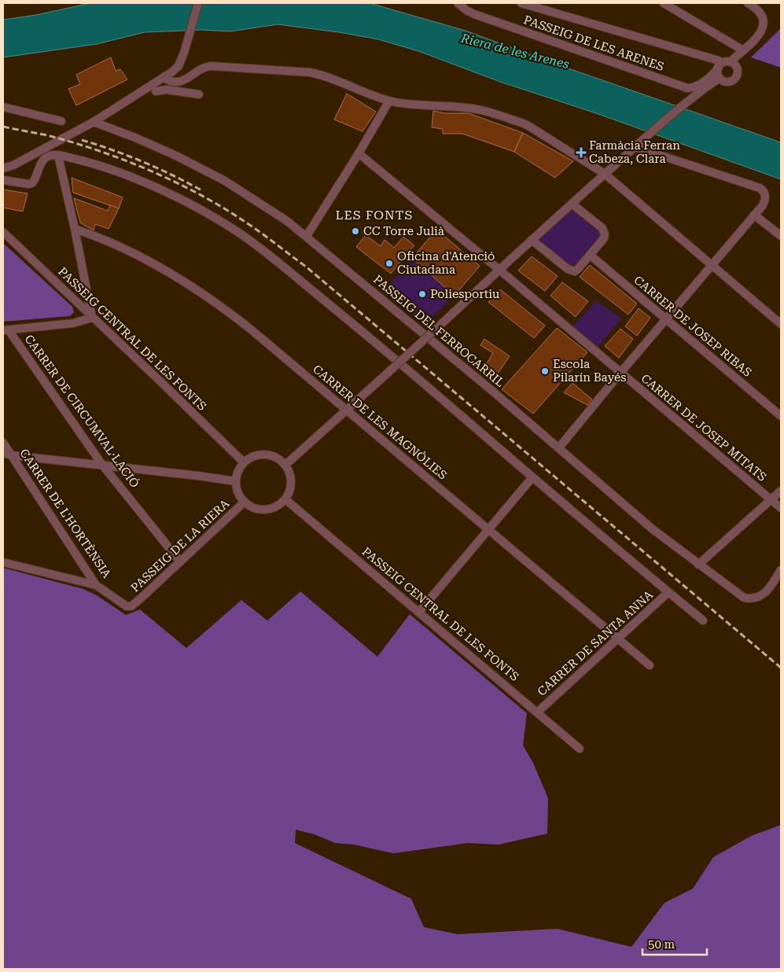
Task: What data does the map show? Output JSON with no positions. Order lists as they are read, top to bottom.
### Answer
{
  "streets": {
    "street": [
      "PASSEIG DE LES ARENES",
      "CARRER DE JOSEP RIBAS",
      "PASSEIG DEL FERROCARRIL",
      "PASSEIG CENTRAL DE LES FONTS",
      "CARRER DE CIRCUMVAL·LACIÓ",
      "CARRER DE LES MAGNÒLIES",
      "CARRER DE JOSEP MITATS",
      "CARRER DE L'HORTÈNSIA",
      "PASSEIG DE LA RIERA",
      "CARRER DE SANTA ANNA"
    ]
  },
  "crossings": [
    ["PASSEIG CENTRAL DE LES FONTS", "PASSEIG DE LA RIERA"],
    ["PASSEIG CENTRAL DE LES FONTS", "CARRER DE SANTA ANNA"],
    ["CARRER DE CIRCUMVAL·LACIÓ", "PASSEIG DE LA RIERA"],
    ["CARRER DE LES MAGNÒLIES", "CARRER DE SANTA ANNA"],
    ["CARRER DE L'HORTÈNSIA", "PASSEIG DE LA RIERA"]
  ],
  "districts": ["LES FONTS"],
  "water": ["Riera de les Arenes"],
  "places": {
    "health": ["Farmàcia Ferran Cabeza, Clara"],
    "other": [
      "CC Torre Julià",
      "Oficina d'Atenció Ciutadana",
      "Poliesportiu",
      "Escola Pilarín Bayés"
    ]
  },
  "scale_bar": "50 m"
}
